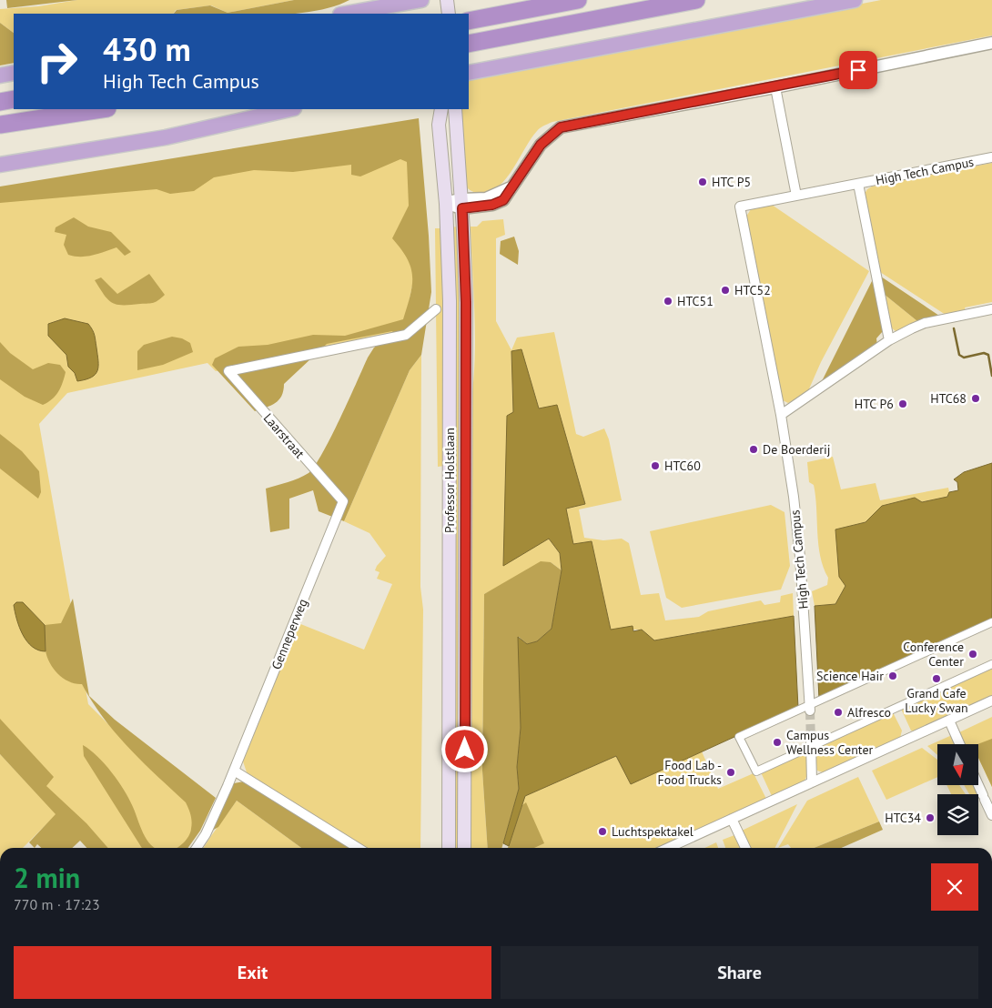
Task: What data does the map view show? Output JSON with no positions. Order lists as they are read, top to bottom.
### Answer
{
  "streets": {
    "main road": ["Professor Holstlaan"],
    "street": ["High Tech Campus", "Laarstraat", "Genneperweg"]
  },
  "crossings": [
    ["Laarstraat", "Genneperweg"]
  ],
  "places": [
    "HTC P5",
    "HTC52",
    "HTC51",
    "HTC68",
    "HTC P6",
    "De Boerderij",
    "HTC60",
    "Conference Center",
    "Science Hair",
    "Grand Cafe Lucky Swan",
    "Alfresco",
    "Campus Wellness Center",
    "Food Lab - Food Trucks",
    "HTC34",
    "Luchtspektakel"
  ],
  "north": "bottom",
  "page": {
    "turn": ["430 m", "High Tech Campus"],
    "heading": ["2 min", "770 m · 17:23"],
    "buttons": ["Exit", "Share"]
  }
}
